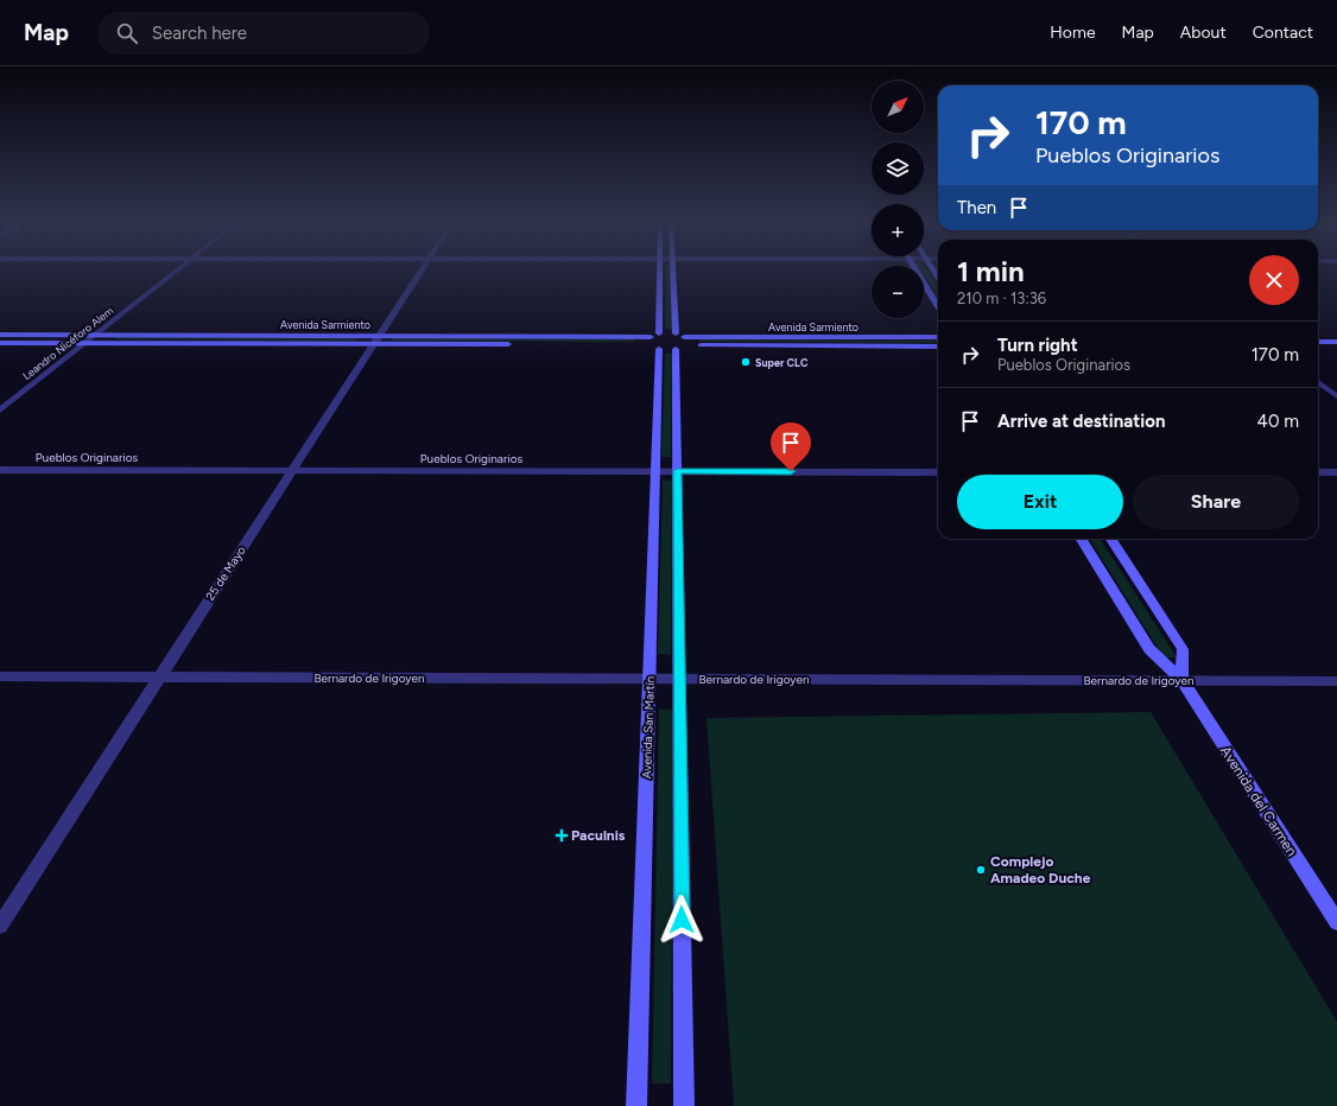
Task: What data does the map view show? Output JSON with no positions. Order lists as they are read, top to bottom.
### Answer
{
  "streets": {
    "main road": ["Avenida Sarmiento", "Avenida San Martín", "Avenida del Carmen"],
    "street": [
      "Leandro Nicéforo Alem",
      "Pueblos Originarios",
      "25 de Mayo",
      "Bernardo de Irigoyen"
    ]
  },
  "crossings": [
    ["Avenida Sarmiento", "Leandro Nicéforo Alem"],
    ["Avenida Sarmiento", "25 de Mayo"],
    ["Avenida Sarmiento", "Avenida San Martín"],
    ["Pueblos Originarios", "25 de Mayo"],
    ["Pueblos Originarios", "Avenida San Martín"],
    ["25 de Mayo", "Bernardo de Irigoyen"],
    ["Bernardo de Irigoyen", "Avenida San Martín"],
    ["Bernardo de Irigoyen", "Avenida del Carmen"]
  ],
  "places": {
    "other": ["Super CLC", "Complejo Amadeo Duche"],
    "health": ["Paculnis"]
  },
  "north": "top right",
  "page": {
    "header": "Map",
    "search": "Search here",
    "nav": [
      "Home",
      "Map",
      "About",
      "Contact"
    ],
    "map_buttons": ["+", "−"],
    "turn": ["170 m", "Pueblos Originarios"],
    "then": "Then",
    "heading": ["1 min", "210 m · 13:36"],
    "list": [
      {
        "name": "Turn right",
        "note": "Pueblos Originarios",
        "value": "170 m"
      },
      {
        "name": "Arrive at destination",
        "value": "40 m"
      }
    ],
    "buttons": ["Exit", "Share"]
  }
}
